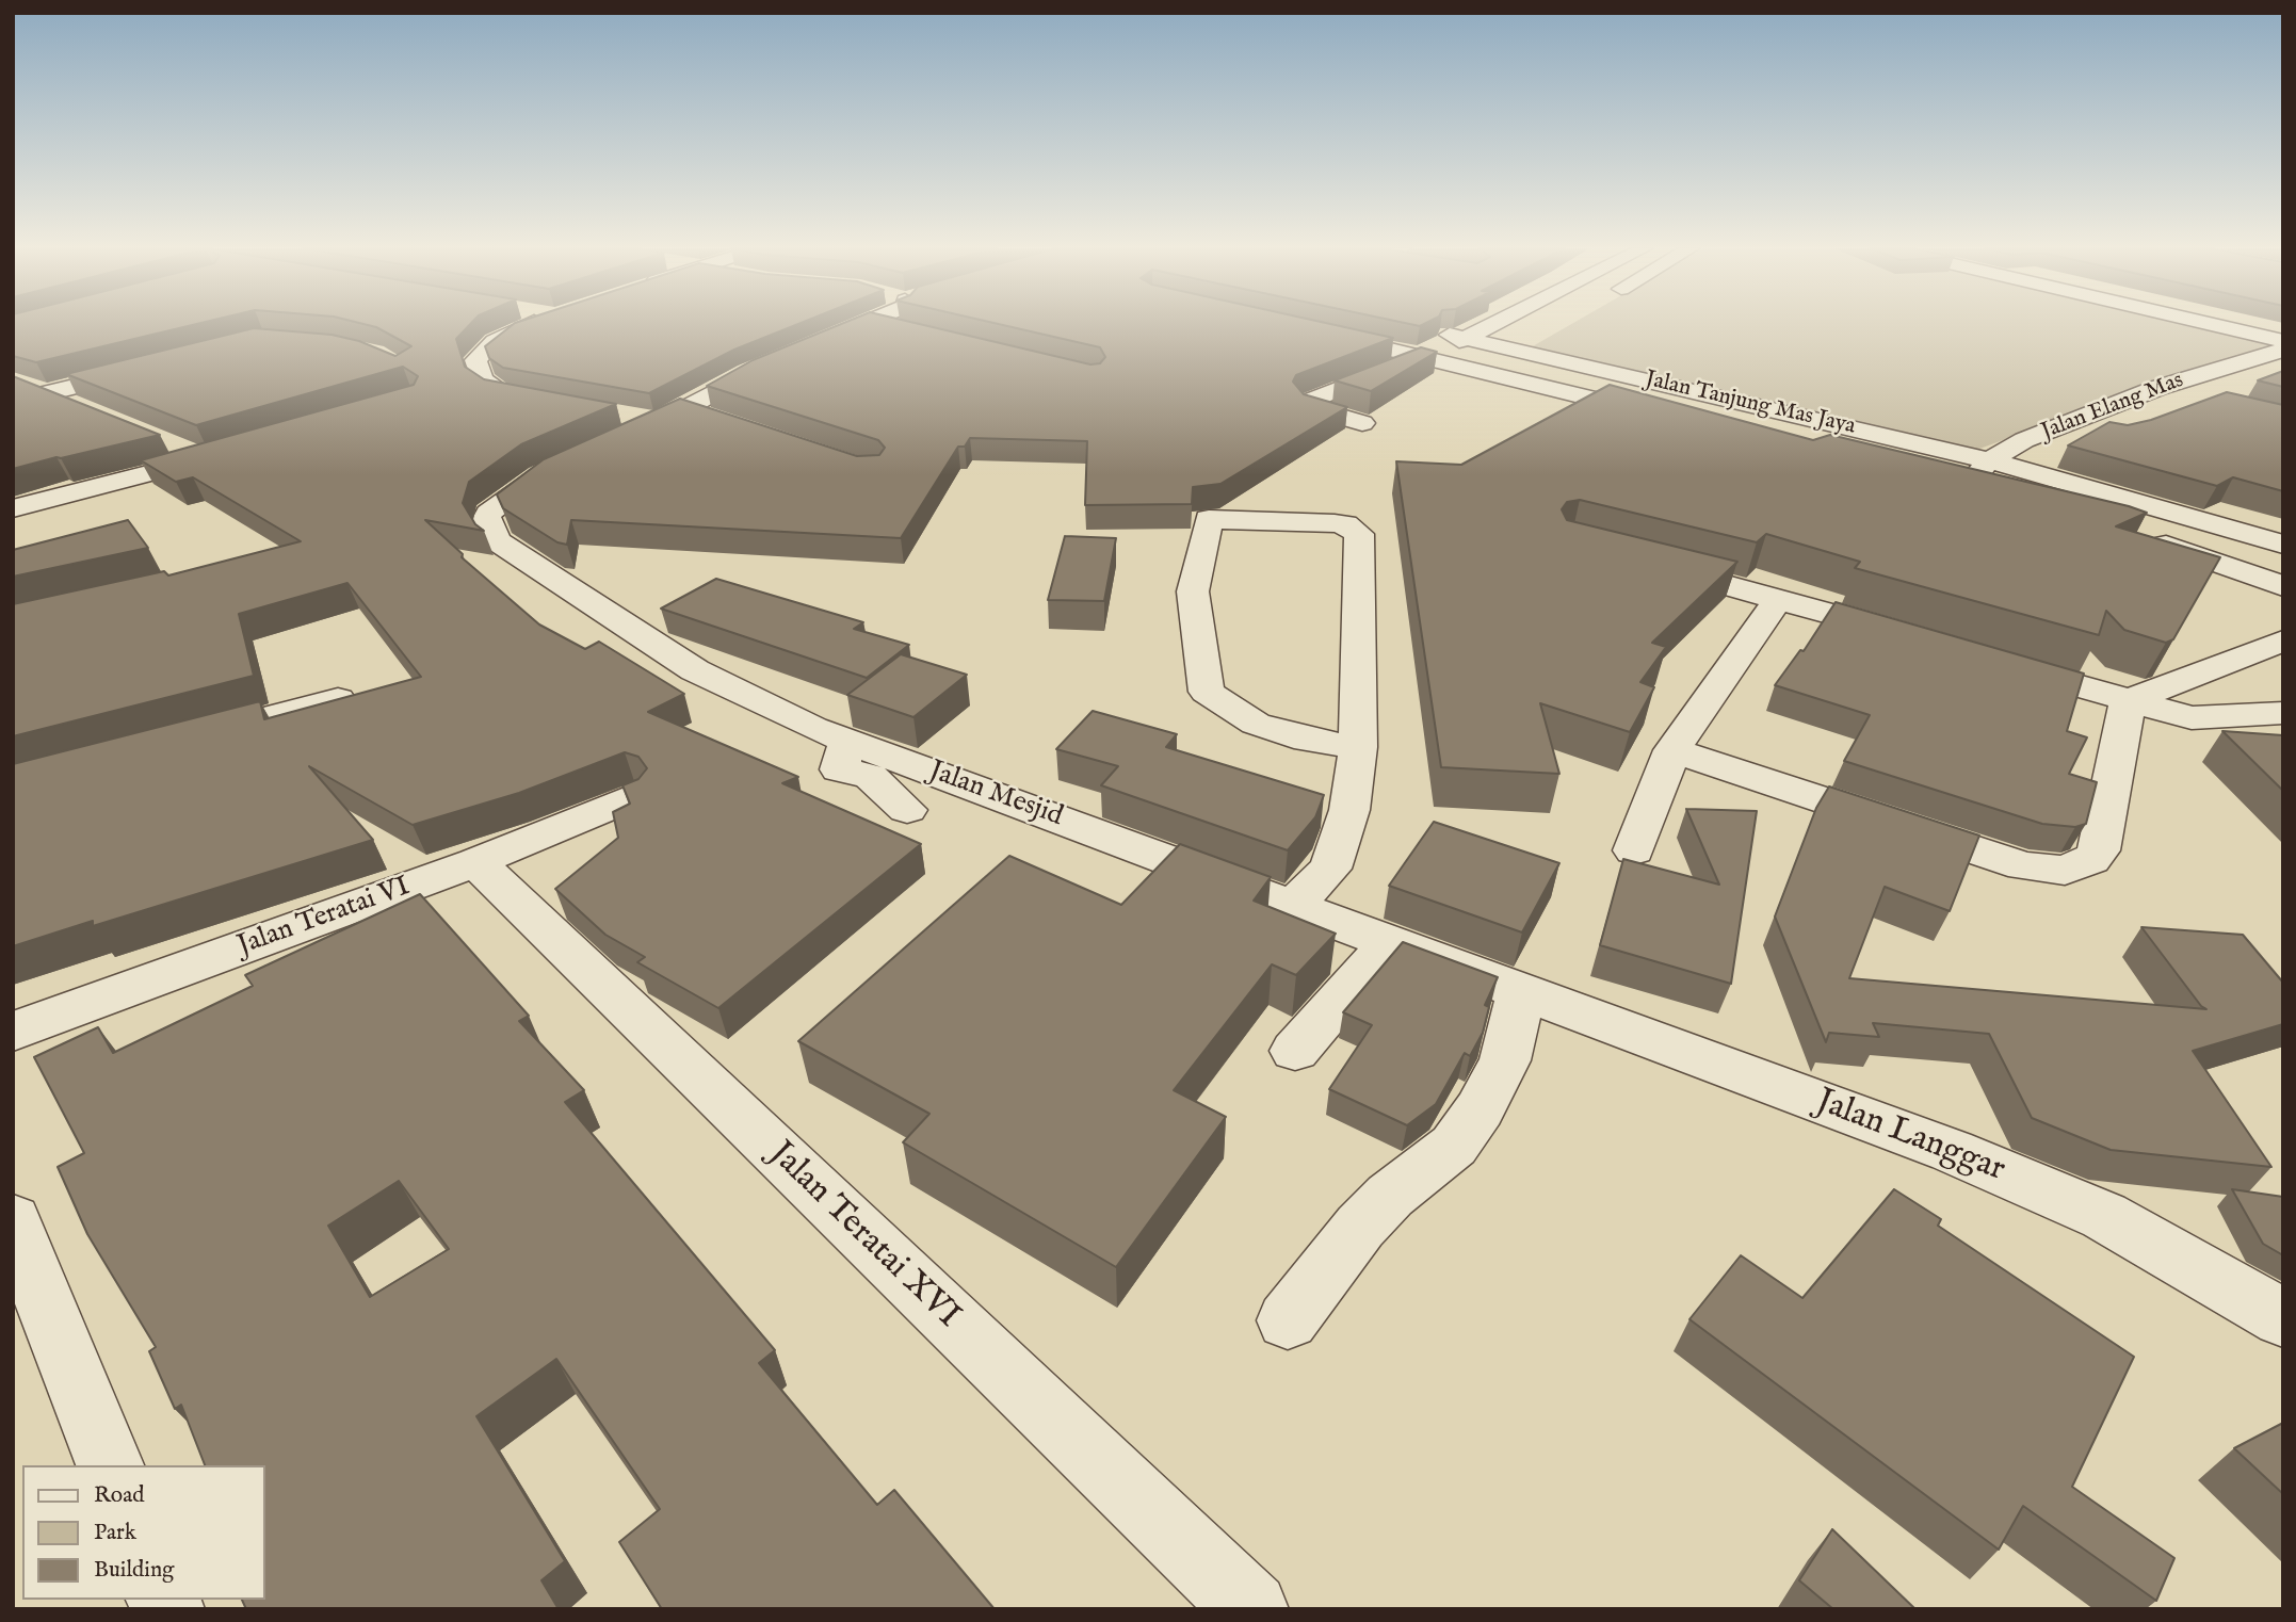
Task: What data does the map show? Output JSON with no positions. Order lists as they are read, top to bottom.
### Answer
{
  "streets": {
    "street": [
      "Jalan Tanjung Mas Jaya",
      "Jalan Elang Mas",
      "Jalan Mesjid",
      "Jalan Teratai VI",
      "Jalan Langgar",
      "Jalan Teratai XVI"
    ]
  },
  "crossings": [
    ["Jalan Tanjung Mas Jaya", "Jalan Elang Mas"],
    ["Jalan Mesjid", "Jalan Langgar"],
    ["Jalan Teratai VI", "Jalan Teratai XVI"]
  ],
  "legend": ["Road", "Park", "Building"]
}
